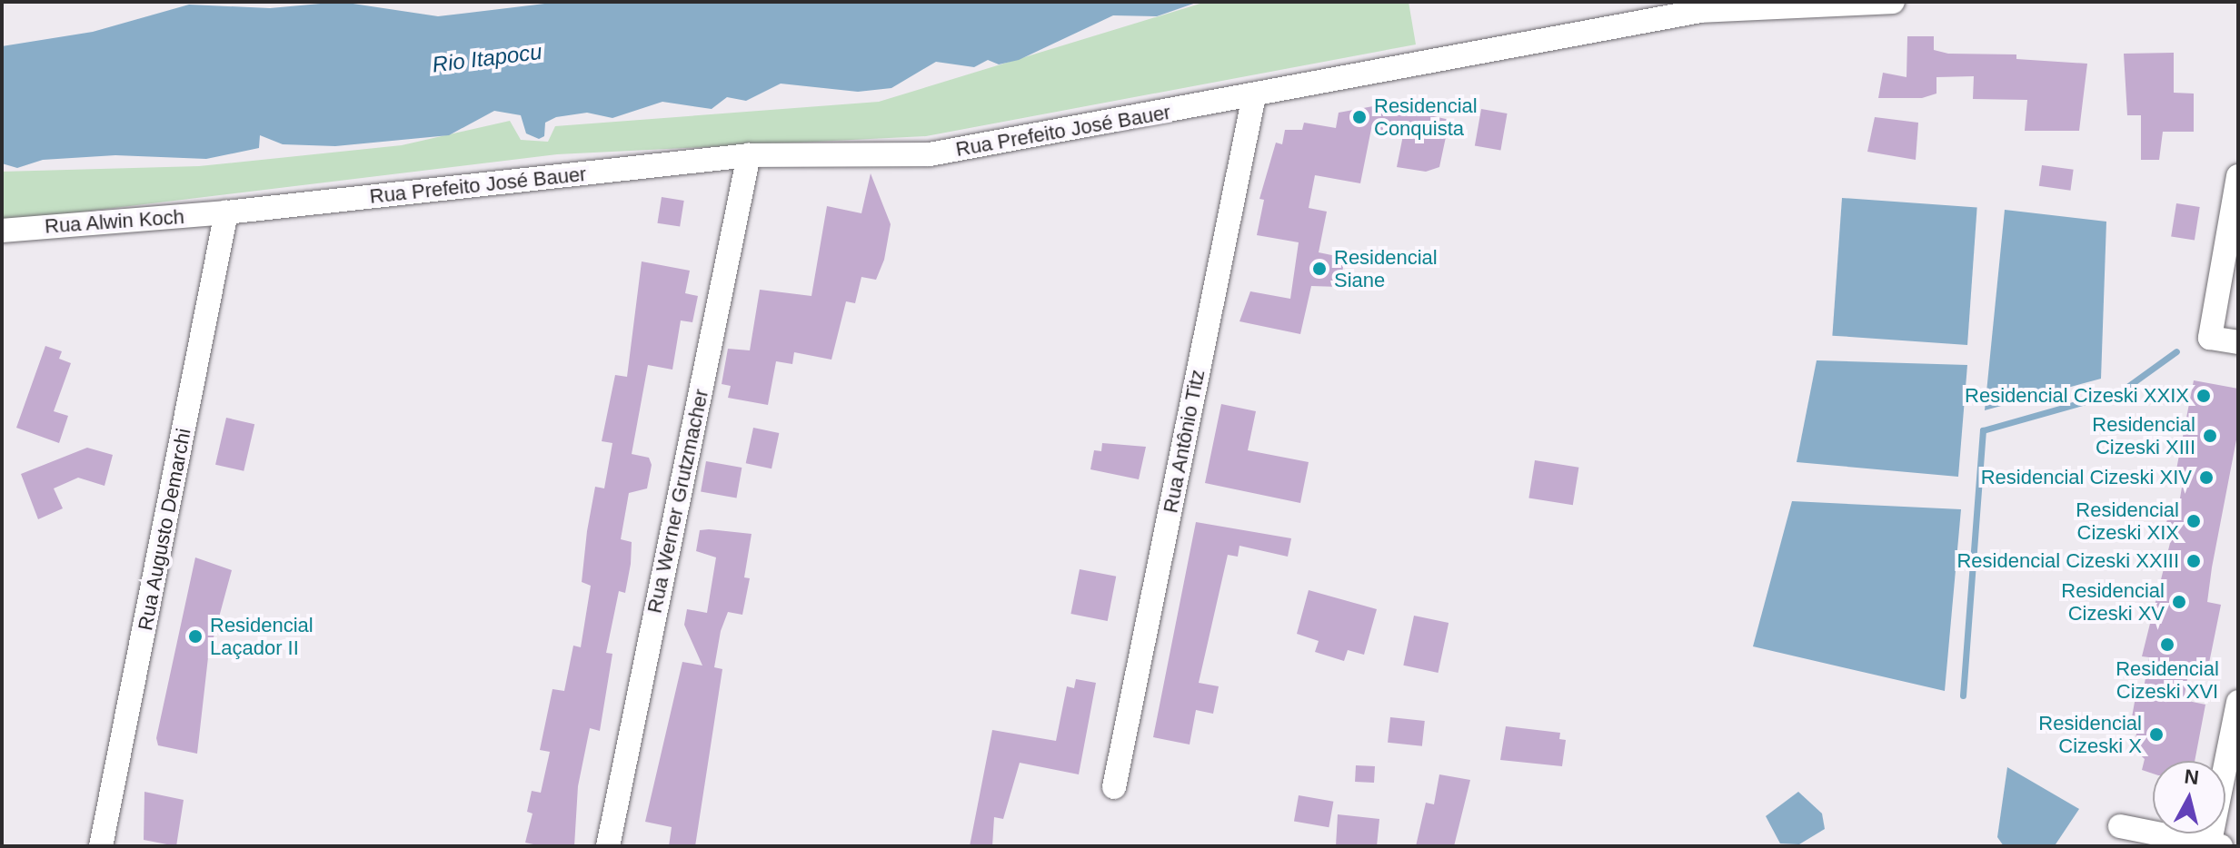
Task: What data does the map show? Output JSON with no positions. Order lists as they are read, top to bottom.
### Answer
{
  "streets": {
    "street": [
      "Rua Prefeito José Bauer",
      "Rua Alwin Koch",
      "Rua Antônio Titz",
      "Rua Werner Grutzmacher",
      "Rua Augusto Demarchi"
    ]
  },
  "crossings": [
    ["Rua Prefeito José Bauer", "Rua Alwin Koch"],
    ["Rua Prefeito José Bauer", "Rua Antônio Titz"],
    ["Rua Prefeito José Bauer", "Rua Werner Grutzmacher"],
    ["Rua Prefeito José Bauer", "Rua Augusto Demarchi"],
    ["Rua Alwin Koch", "Rua Augusto Demarchi"]
  ],
  "water": ["Rio Itapocu"],
  "places": [
    "Residencial Conquista",
    "Residencial Siane",
    "Residencial Cizeski XXIX",
    "Residencial Cizeski XIII",
    "Residencial Cizeski XIV",
    "Residencial Cizeski XIX",
    "Residencial Cizeski XXIII",
    "Residencial Cizeski XV",
    "Residencial Laçador II",
    "Residencial Cizeski XVI",
    "Residencial Cizeski X"
  ],
  "north": "top"
}
